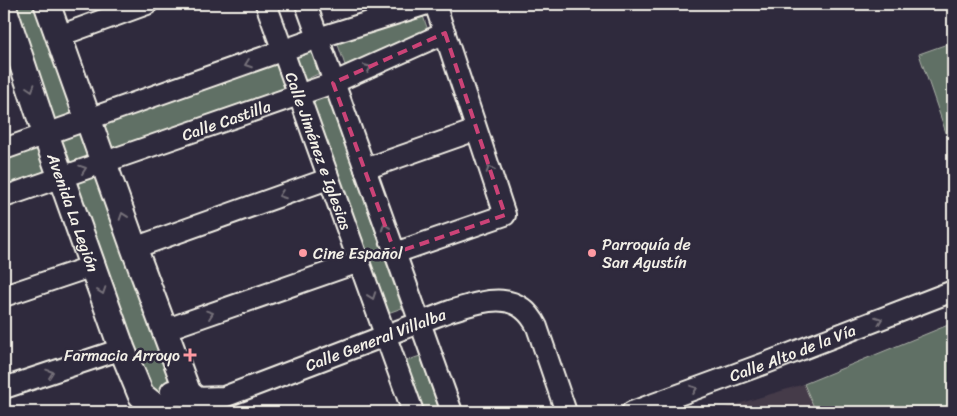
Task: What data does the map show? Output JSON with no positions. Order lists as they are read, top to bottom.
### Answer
{
  "streets": {
    "street": [
      "Calle Castilla",
      "Calle Jiménez e Iglesias",
      "Avenida La Legión",
      "Calle General Villalba",
      "Calle Alto de la Vía"
    ]
  },
  "crossings": [
    ["Calle Castilla", "Calle Jiménez e Iglesias"],
    ["Calle Castilla", "Avenida La Legión"],
    ["Calle Jiménez e Iglesias", "Calle General Villalba"]
  ],
  "one_way": ["Calle Alto de la Vía"],
  "places": {
    "other": ["Cine Español", "Parroquía de San Agustín"],
    "health": ["Farmacia Arroyo"]
  }
}
